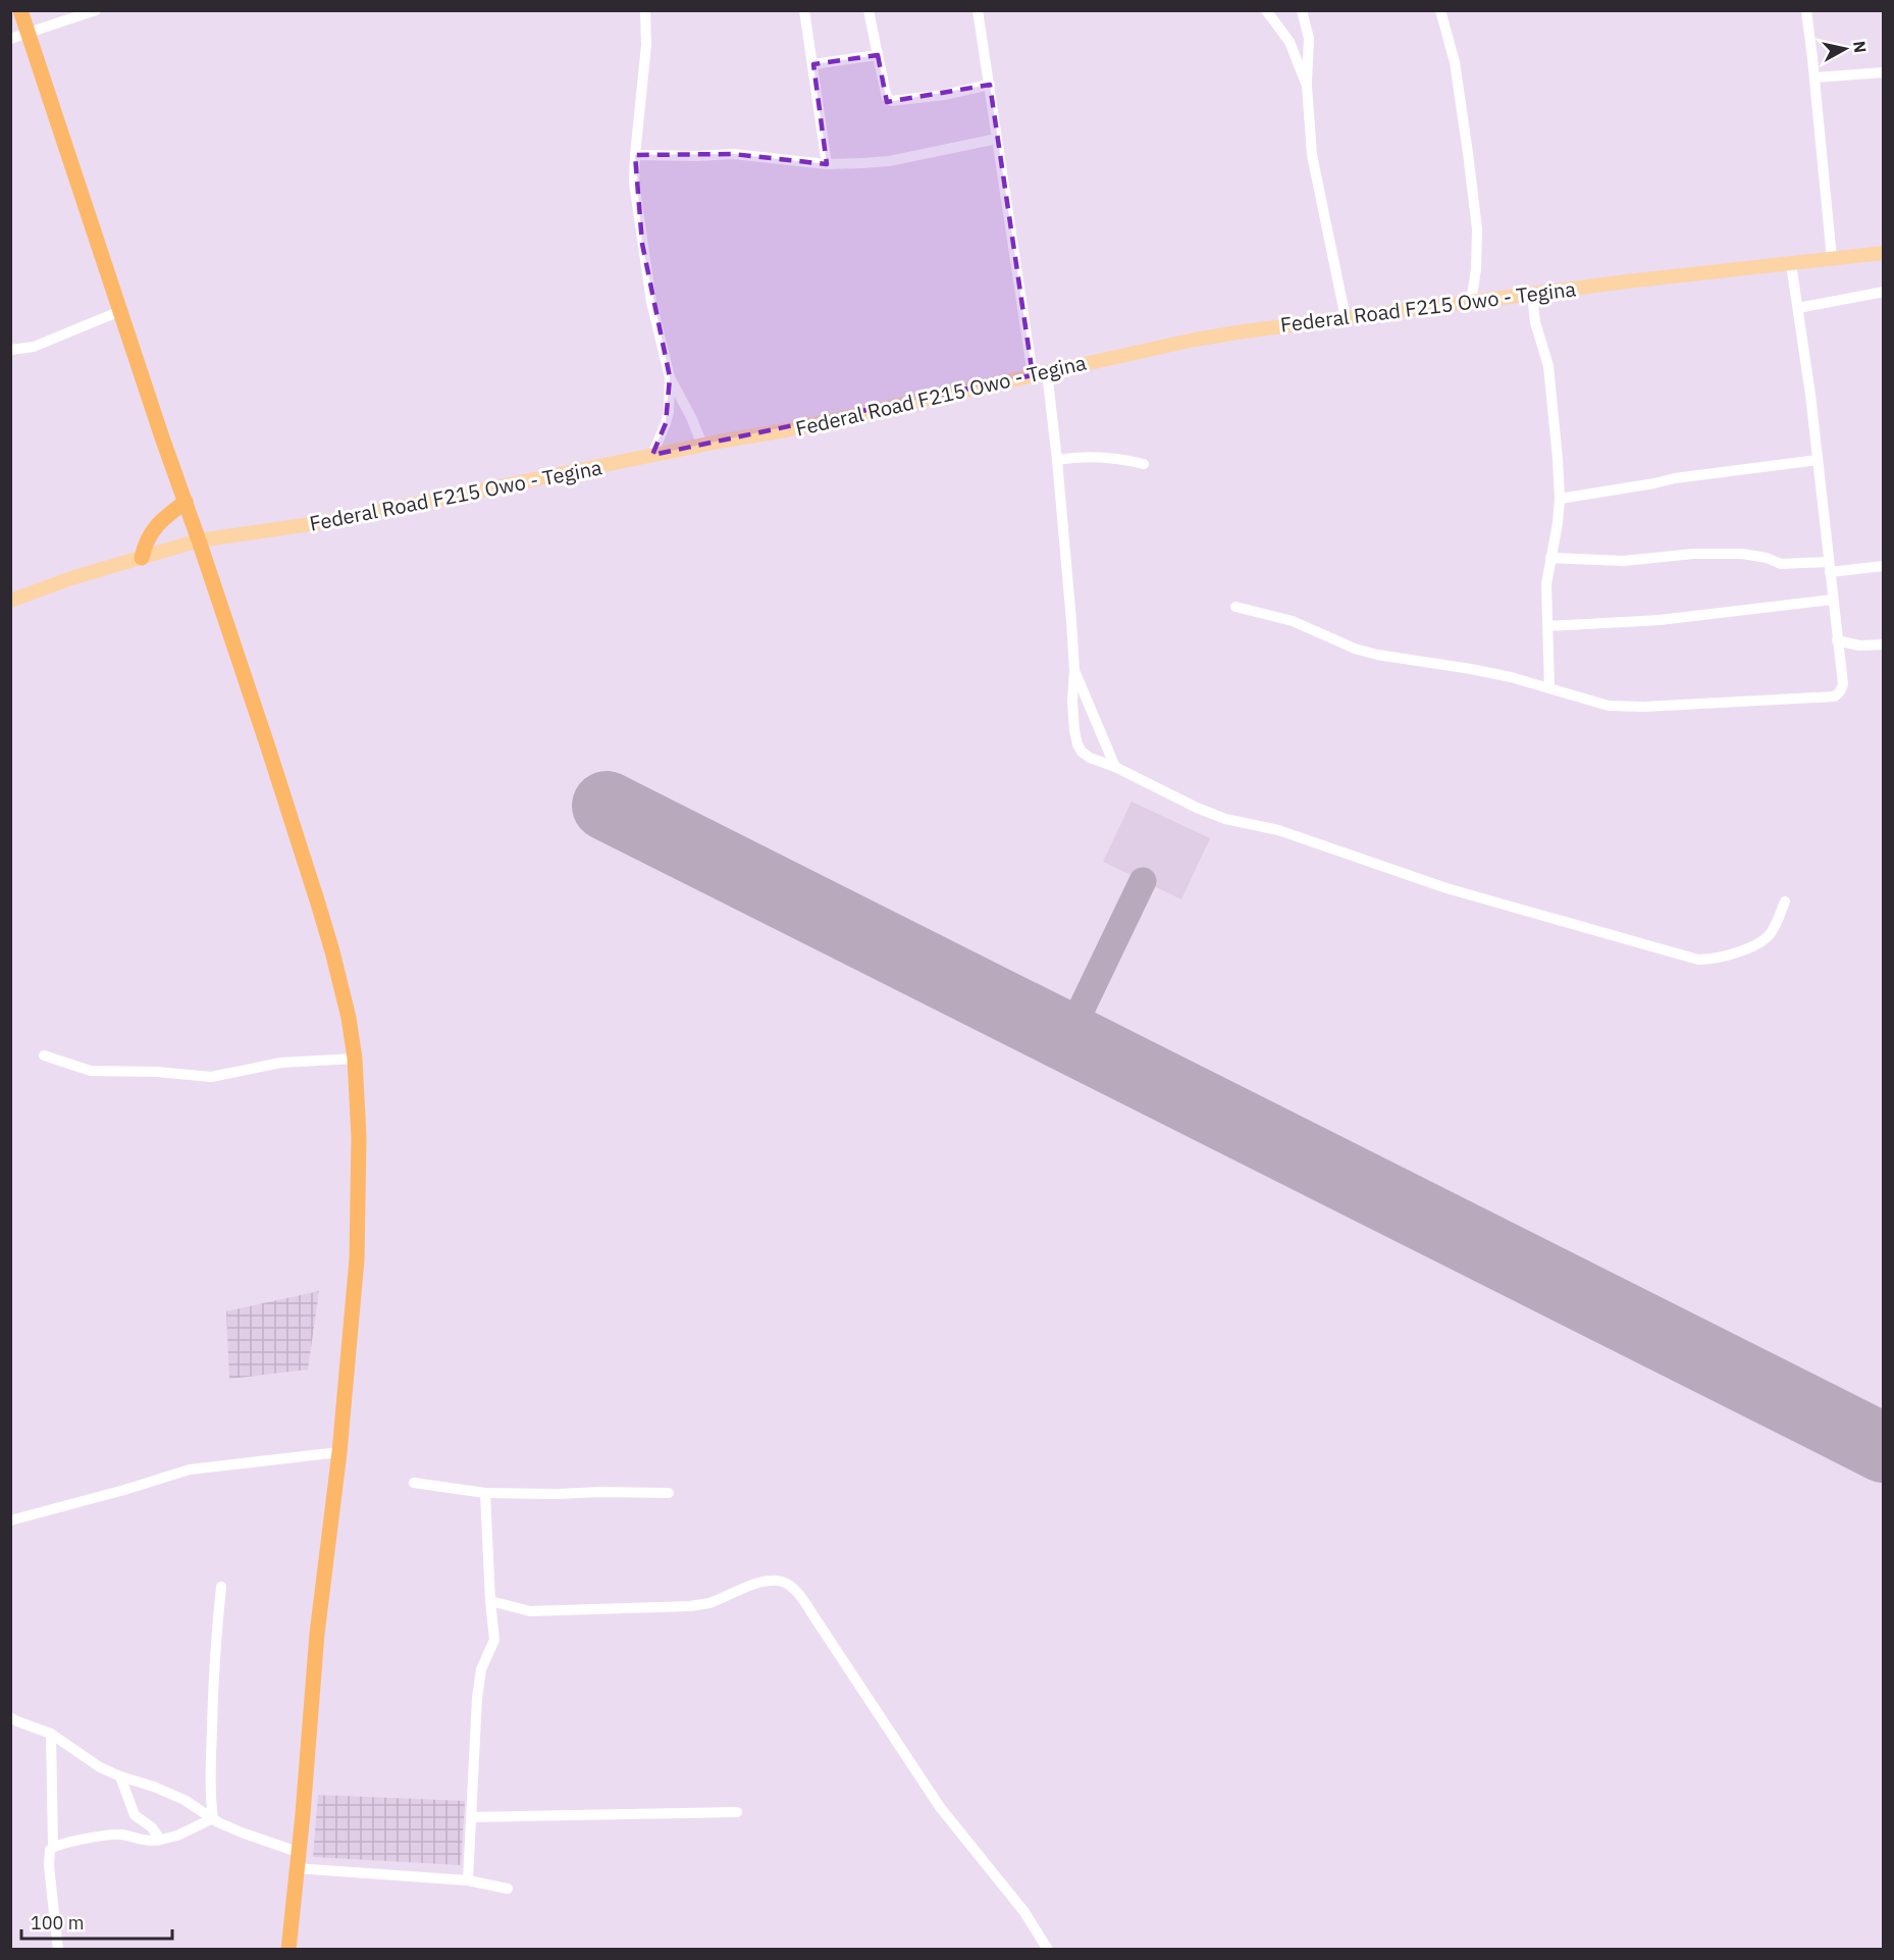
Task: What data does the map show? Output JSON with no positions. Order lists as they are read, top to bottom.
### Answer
{
  "streets": {
    "main road": ["Federal Road F215 Owo - Tegina"]
  },
  "scale_bar": "100 m",
  "north": "right"
}
